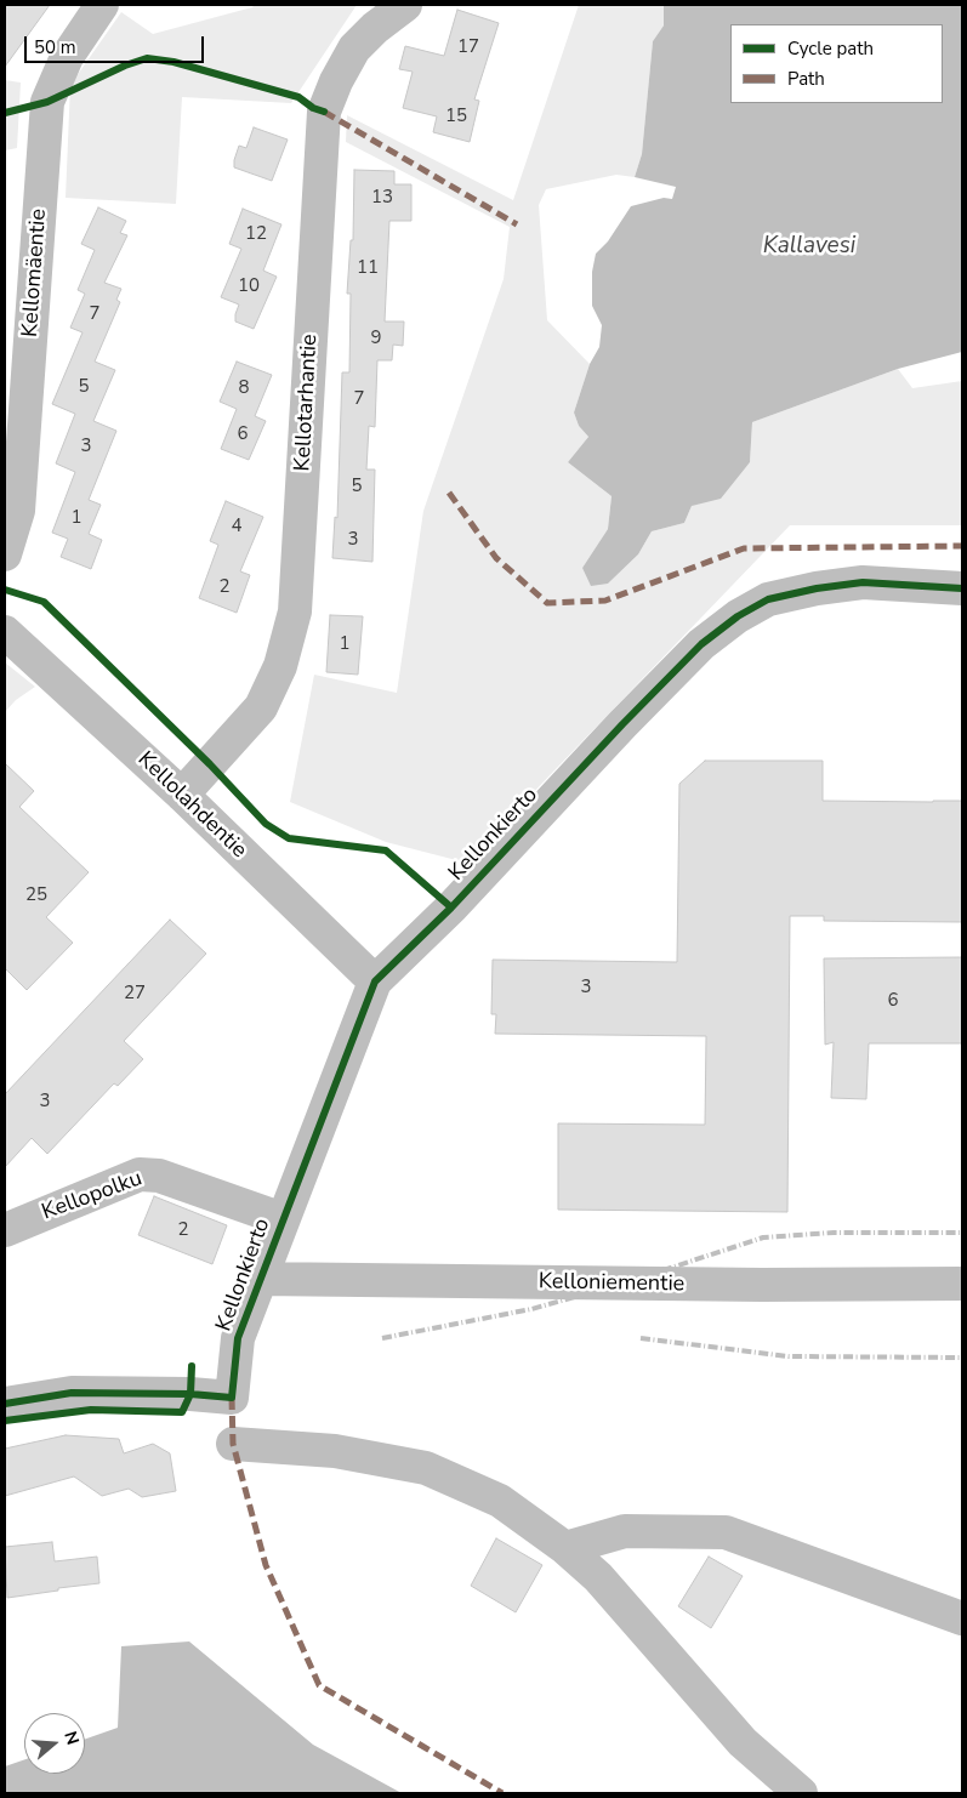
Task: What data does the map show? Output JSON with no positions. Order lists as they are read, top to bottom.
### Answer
{
  "streets": {
    "street": [
      "Kellomäentie",
      "Kellotarhantie",
      "Kellolahdentie",
      "Kellonkierto",
      "Kellopolku",
      "Kelloniementie"
    ]
  },
  "crossings": [
    ["Kellotarhantie", "Kellolahdentie"],
    ["Kellolahdentie", "Kellonkierto"],
    ["Kellonkierto", "Kellopolku"],
    ["Kellonkierto", "Kelloniementie"]
  ],
  "water": ["Kallavesi"],
  "house_numbers": [
    "17",
    "15",
    "13",
    "12",
    "11",
    "10",
    "7",
    "9",
    "5",
    "8",
    "7",
    "6",
    "3",
    "5",
    "1",
    "4",
    "3",
    "2",
    "1",
    "25",
    "3",
    "27",
    "6",
    "3",
    "2"
  ],
  "legend": ["Cycle path", "Path"],
  "scale_bar": "50 m",
  "north": "right"
}
